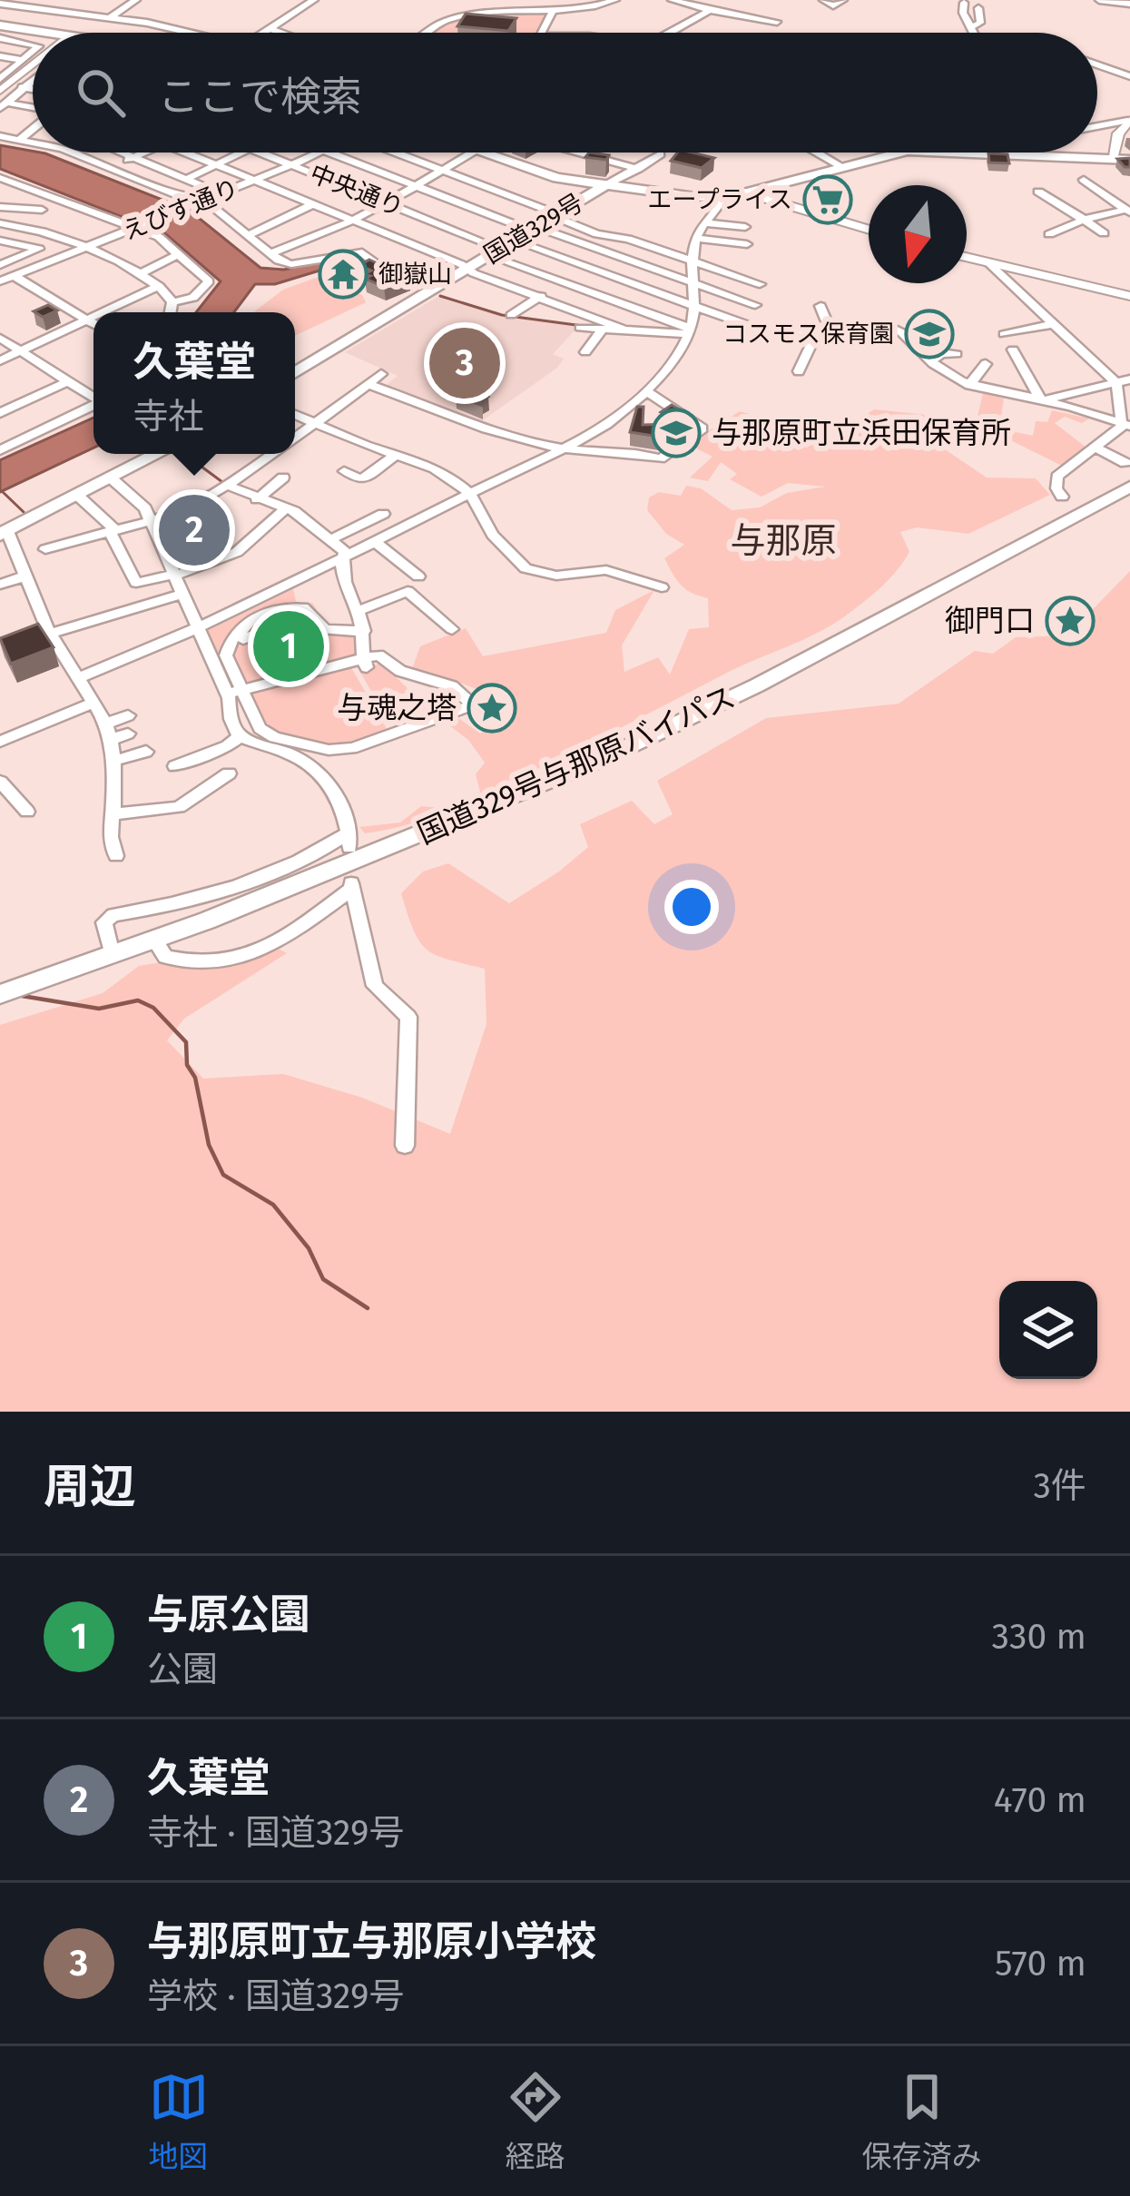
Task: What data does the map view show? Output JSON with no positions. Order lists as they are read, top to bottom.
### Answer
{
  "streets": {
    "highway": ["国道329号", "国道329号与那原バイパス"],
    "street": ["中央通り", "えびす通り"]
  },
  "crossings": [
    ["中央通り", "えびす通り"],
    ["中央通り", "国道329号"]
  ],
  "districts": ["与那原"],
  "places": {
    "supermarket": ["エープライス"],
    "temple": ["御嶽山"],
    "school or university": ["コスモス保育園", "与那原町立浜田保育所"],
    "place": ["御門口", "与魂之塔"]
  },
  "north": "bottom",
  "page": {
    "search": "ここで検索",
    "popup": ["久葉堂", "寺社"],
    "pins": ["3", "2", "1"],
    "heading": ["周辺", "3件"],
    "list": [
      {
        "mark": "1",
        "name": "与原公園",
        "note": "公園",
        "value": "330 m"
      },
      {
        "mark": "2",
        "name": "久葉堂",
        "note": "寺社 · 国道329号",
        "value": "470 m"
      },
      {
        "mark": "3",
        "name": "与那原町立与那原小学校",
        "note": "学校 · 国道329号",
        "value": "570 m"
      }
    ],
    "nav": ["地図", "経路", "保存済み"]
  }
}
